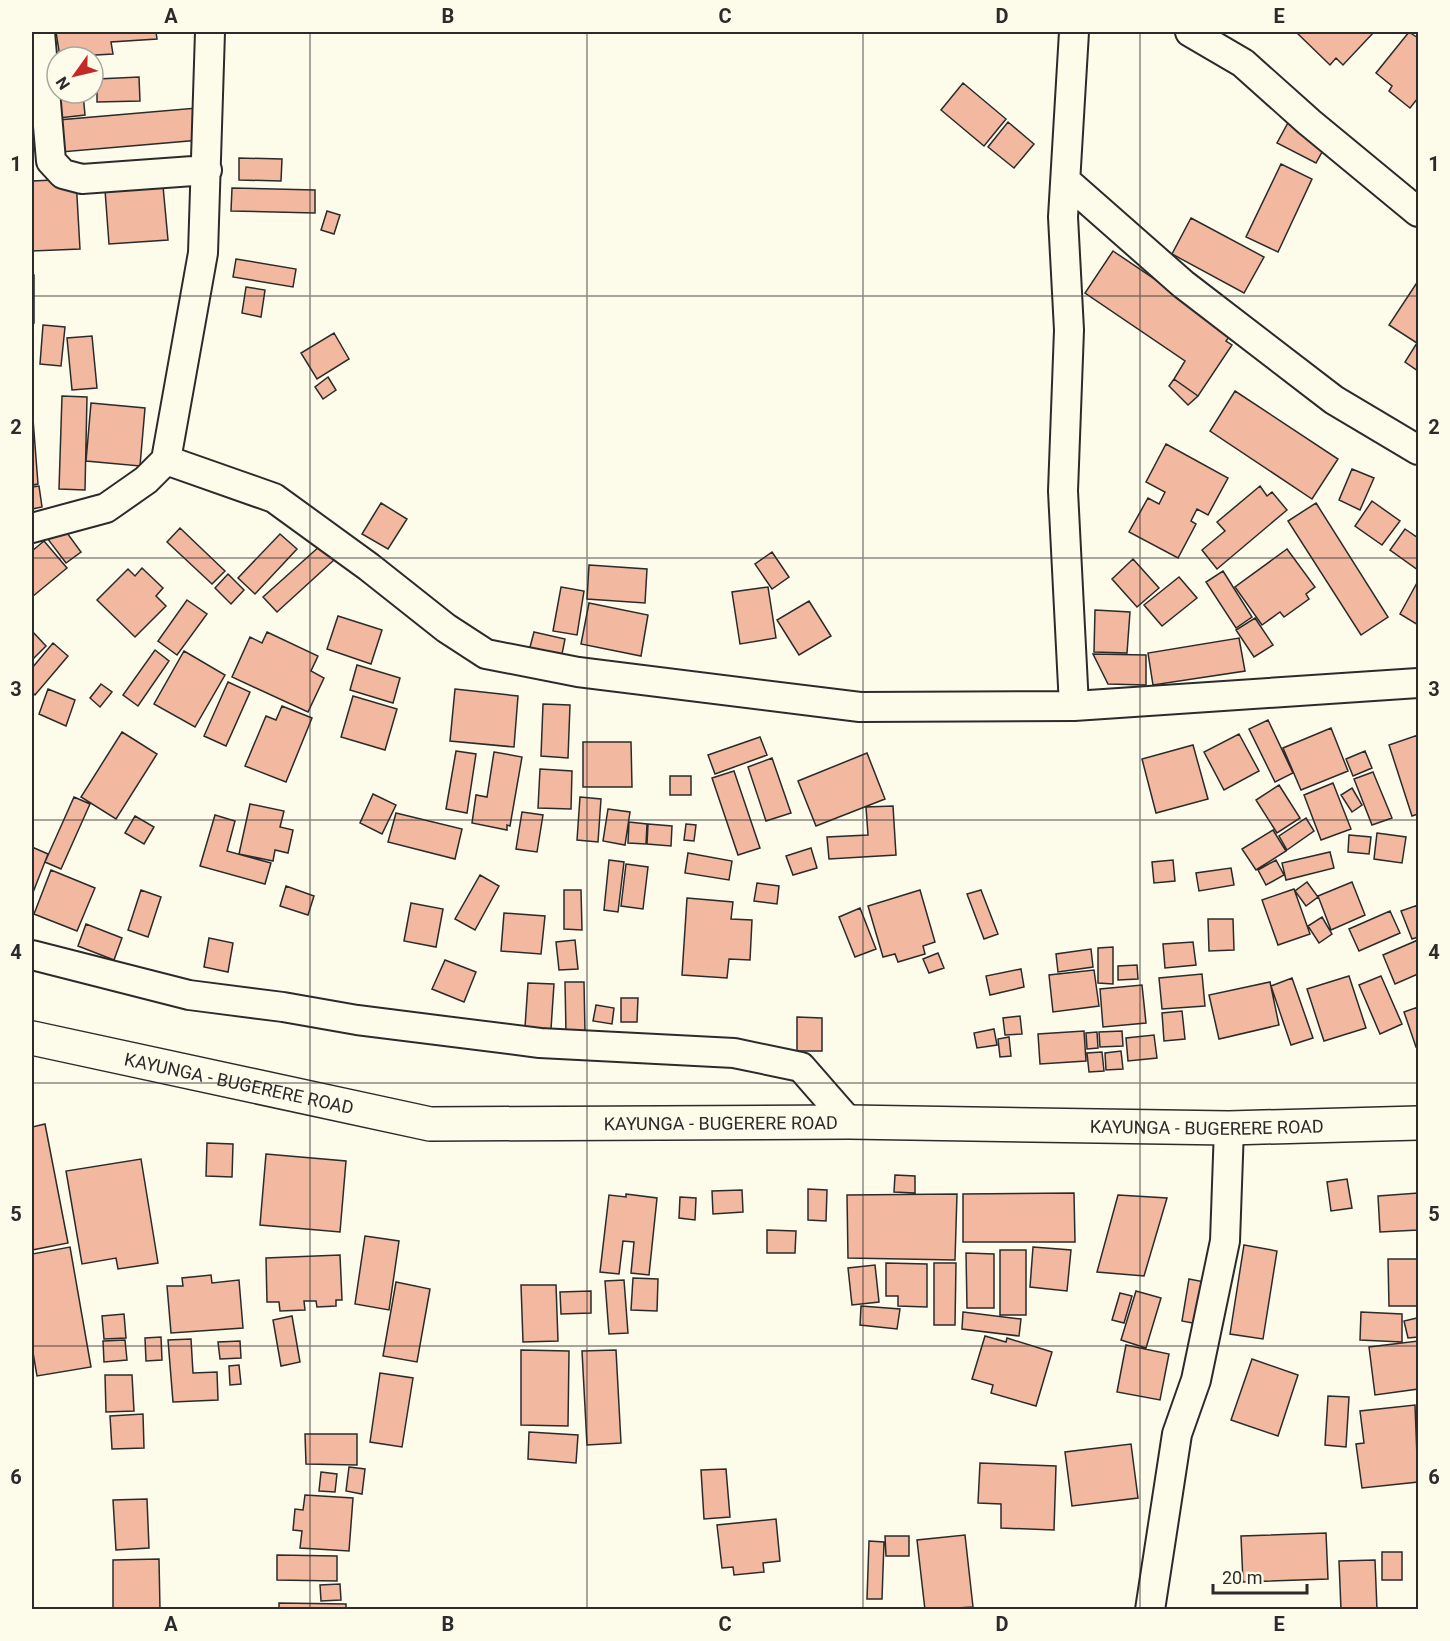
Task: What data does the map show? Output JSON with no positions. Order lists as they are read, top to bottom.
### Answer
{
  "streets": {
    "main road": ["KAYUNGA - BUGERERE ROAD"]
  },
  "scale_bar": "20 m",
  "north": "bottom left",
  "grid": {
    "columns": [
      "A",
      "B",
      "C",
      "D",
      "E"
    ],
    "rows": [
      "1",
      "2",
      "3",
      "4",
      "5",
      "6"
    ]
  }
}
